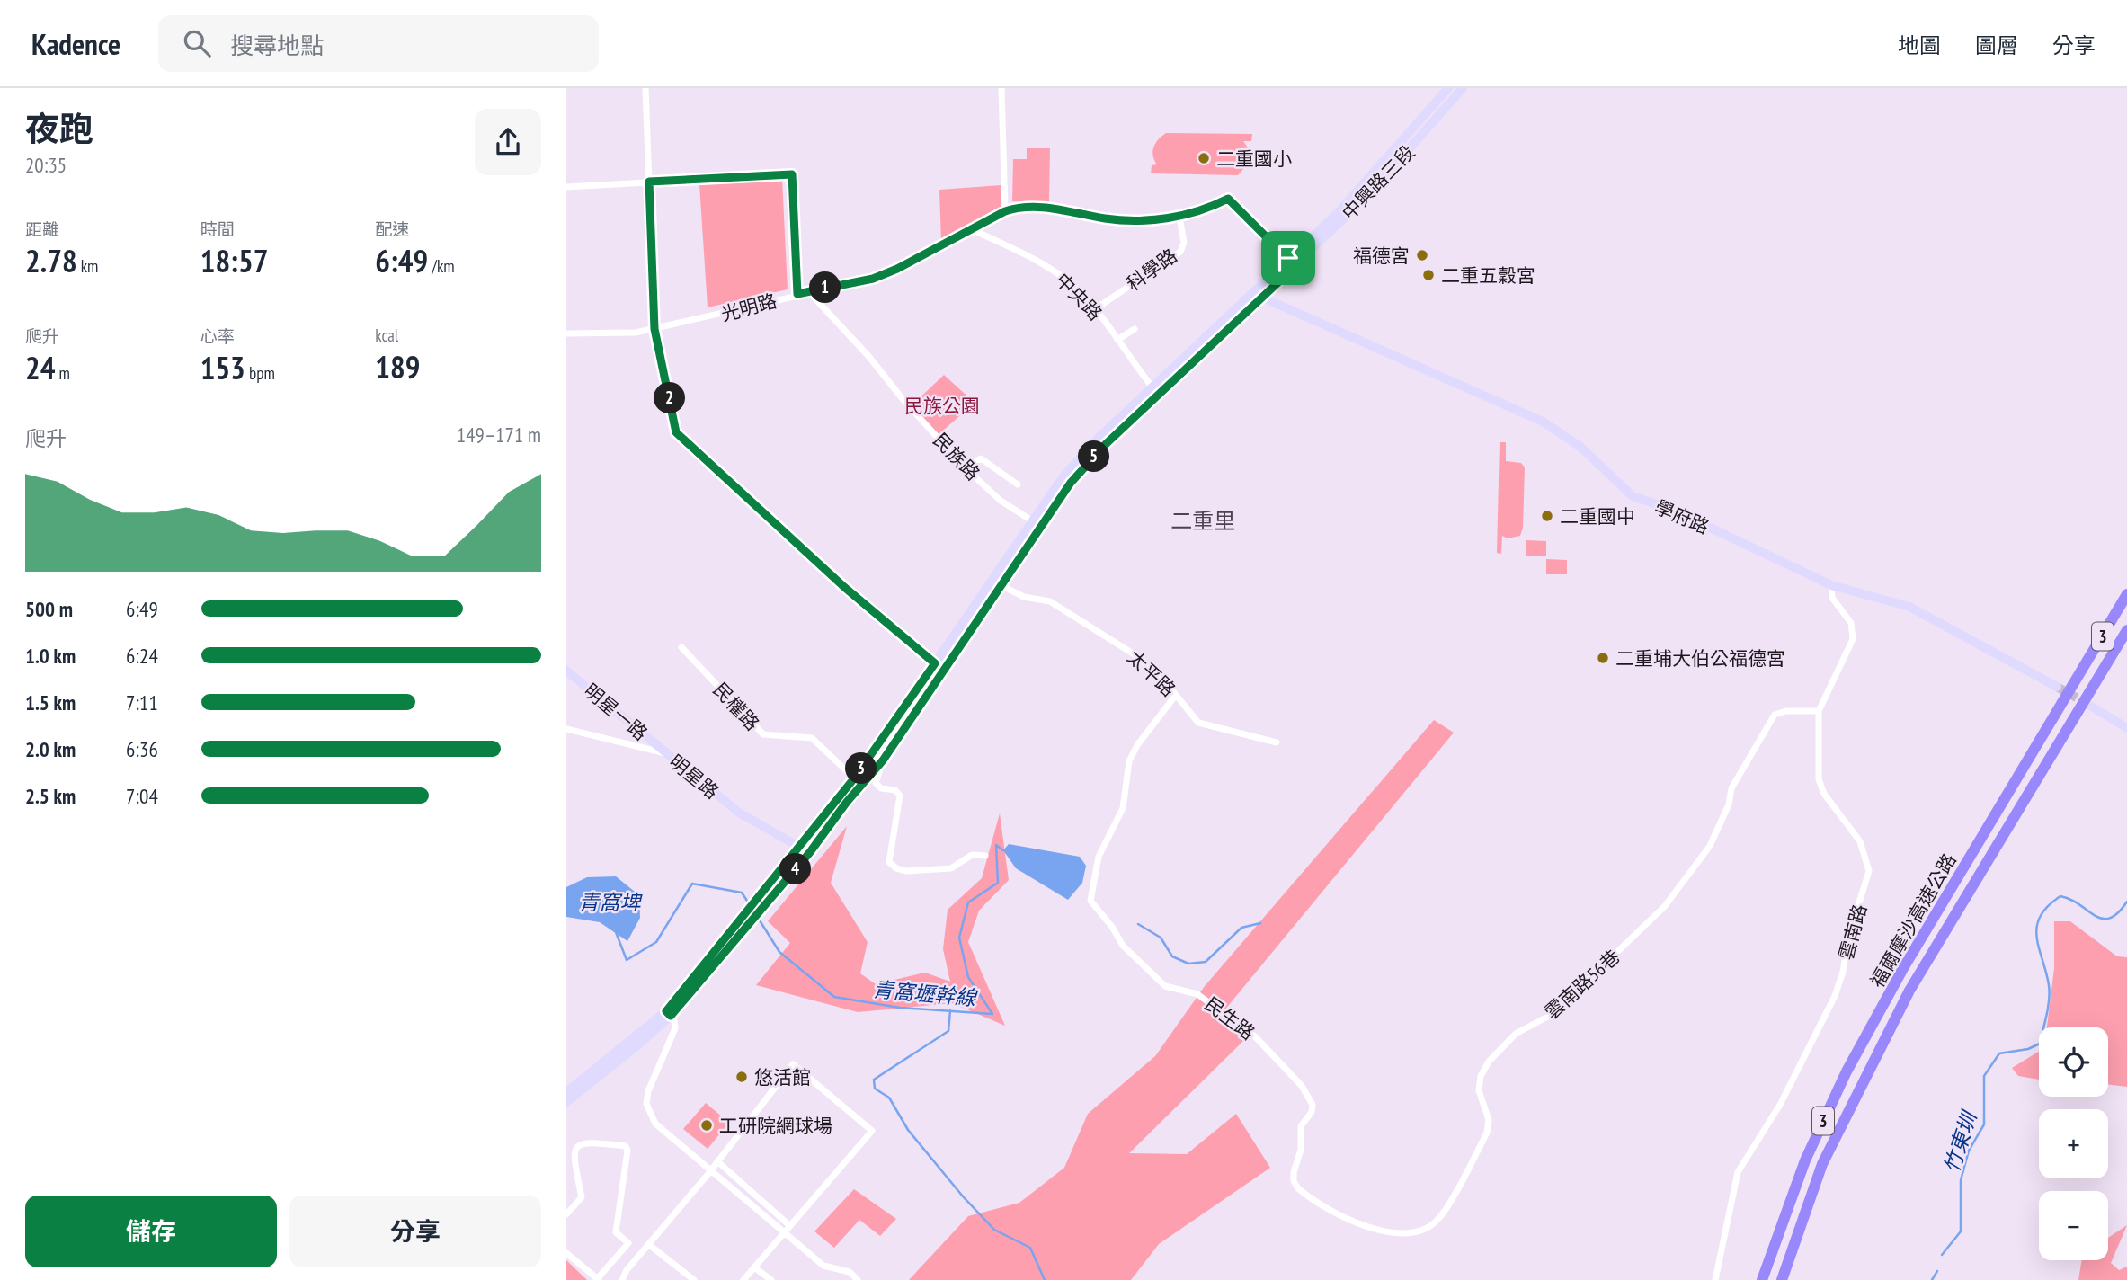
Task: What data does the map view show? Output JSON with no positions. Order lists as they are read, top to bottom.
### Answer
{
  "streets": {
    "highway": ["3", "福爾摩沙高速公路"],
    "main road": [
      "中興路三段",
      "學府路",
      "明星一路",
      "明星路"
    ],
    "street": [
      "科學路",
      "中央路",
      "光明路",
      "民族路",
      "太平路",
      "民權路",
      "雲南路",
      "雲南路56巷",
      "民生路"
    ]
  },
  "crossings": [
    ["中興路三段", "中央路"],
    ["中興路三段", "光明路"],
    ["中興路三段", "民族路"],
    ["中興路三段", "學府路"],
    ["中興路三段", "太平路"],
    ["中興路三段", "民權路"],
    ["中興路三段", "明星路"],
    ["科學路", "中央路"],
    ["科學路", "光明路"],
    ["中央路", "光明路"],
    ["光明路", "民族路"],
    ["學府路", "雲南路"],
    ["太平路", "民生路"],
    ["明星一路", "明星路"],
    ["雲南路", "雲南路56巷"],
    ["雲南路56巷", "民生路"]
  ],
  "districts": ["二重里"],
  "water": ["青窩埤", "青窩壢幹線", "竹東圳"],
  "parks": ["民族公園"],
  "places": [
    "二重國小",
    "福德宮",
    "二重五穀宮",
    "二重國中",
    "二重埔大伯公福德宮",
    "悠活館",
    "工研院網球場"
  ],
  "page": {
    "header": "Kadence",
    "search": "搜尋地點",
    "nav": ["地圖", "圖層", "分享"],
    "heading": ["夜跑", "20:35"],
    "stats": [
      ["距離", "2.78 km"],
      ["時間", "18:57"],
      ["配速", "6:49 /km"],
      ["爬升", "24 m"],
      ["心率", "153 bpm"],
      ["kcal", "189"]
    ],
    "pins": [
      "1",
      "2",
      "5",
      "3",
      "4"
    ],
    "chart": ["爬升", "149–171 m"],
    "list": [
      {
        "name": "500 m",
        "note": "6:49"
      },
      {
        "name": "1.0 km",
        "note": "6:24"
      },
      {
        "name": "1.5 km",
        "note": "7:11"
      },
      {
        "name": "2.0 km",
        "note": "6:36"
      },
      {
        "name": "2.5 km",
        "note": "7:04"
      }
    ],
    "map_buttons": ["+", "−"],
    "buttons": ["儲存", "分享"]
  }
}
